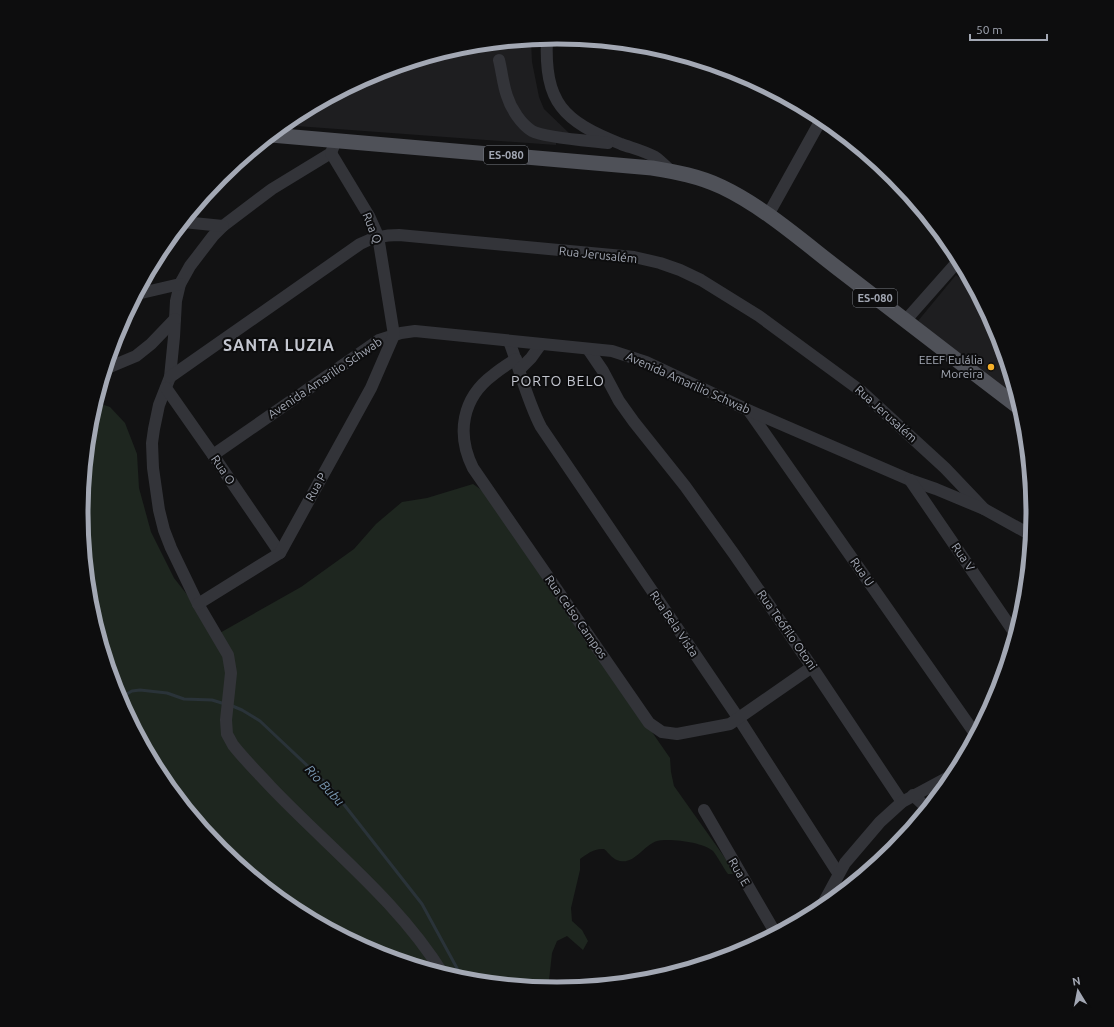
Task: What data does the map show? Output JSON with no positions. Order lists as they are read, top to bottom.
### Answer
{
  "streets": {
    "main road": ["ES-080"],
    "street": [
      "Rua Q",
      "Rua Jerusalém",
      "Avenida Amarilio Schwab",
      "Rua O",
      "Rua P",
      "Rua V",
      "Rua U",
      "Rua Celso Campos",
      "Rua Bela Vista",
      "Rua Teófilo Otoni",
      "Rua E"
    ]
  },
  "crossings": [
    ["ES-080", "Rua Q"],
    ["Rua Q", "Rua Jerusalém"],
    ["Rua Q", "Avenida Amarilio Schwab"],
    ["Rua Q", "Rua P"],
    ["Rua Jerusalém", "Avenida Amarilio Schwab"],
    ["Rua Jerusalém", "Rua O"],
    ["Avenida Amarilio Schwab", "Rua O"],
    ["Avenida Amarilio Schwab", "Rua P"],
    ["Avenida Amarilio Schwab", "Rua V"],
    ["Avenida Amarilio Schwab", "Rua U"],
    ["Avenida Amarilio Schwab", "Rua Bela Vista"],
    ["Avenida Amarilio Schwab", "Rua Teófilo Otoni"],
    ["Rua O", "Rua P"],
    ["Rua Celso Campos", "Rua Bela Vista"],
    ["Rua Celso Campos", "Rua Teófilo Otoni"]
  ],
  "districts": ["SANTA LUZIA", "PORTO BELO"],
  "water": ["Rio Bubu"],
  "places": ["EEEF Eulália Moreira"],
  "scale_bar": "50 m",
  "north": "top"
}
